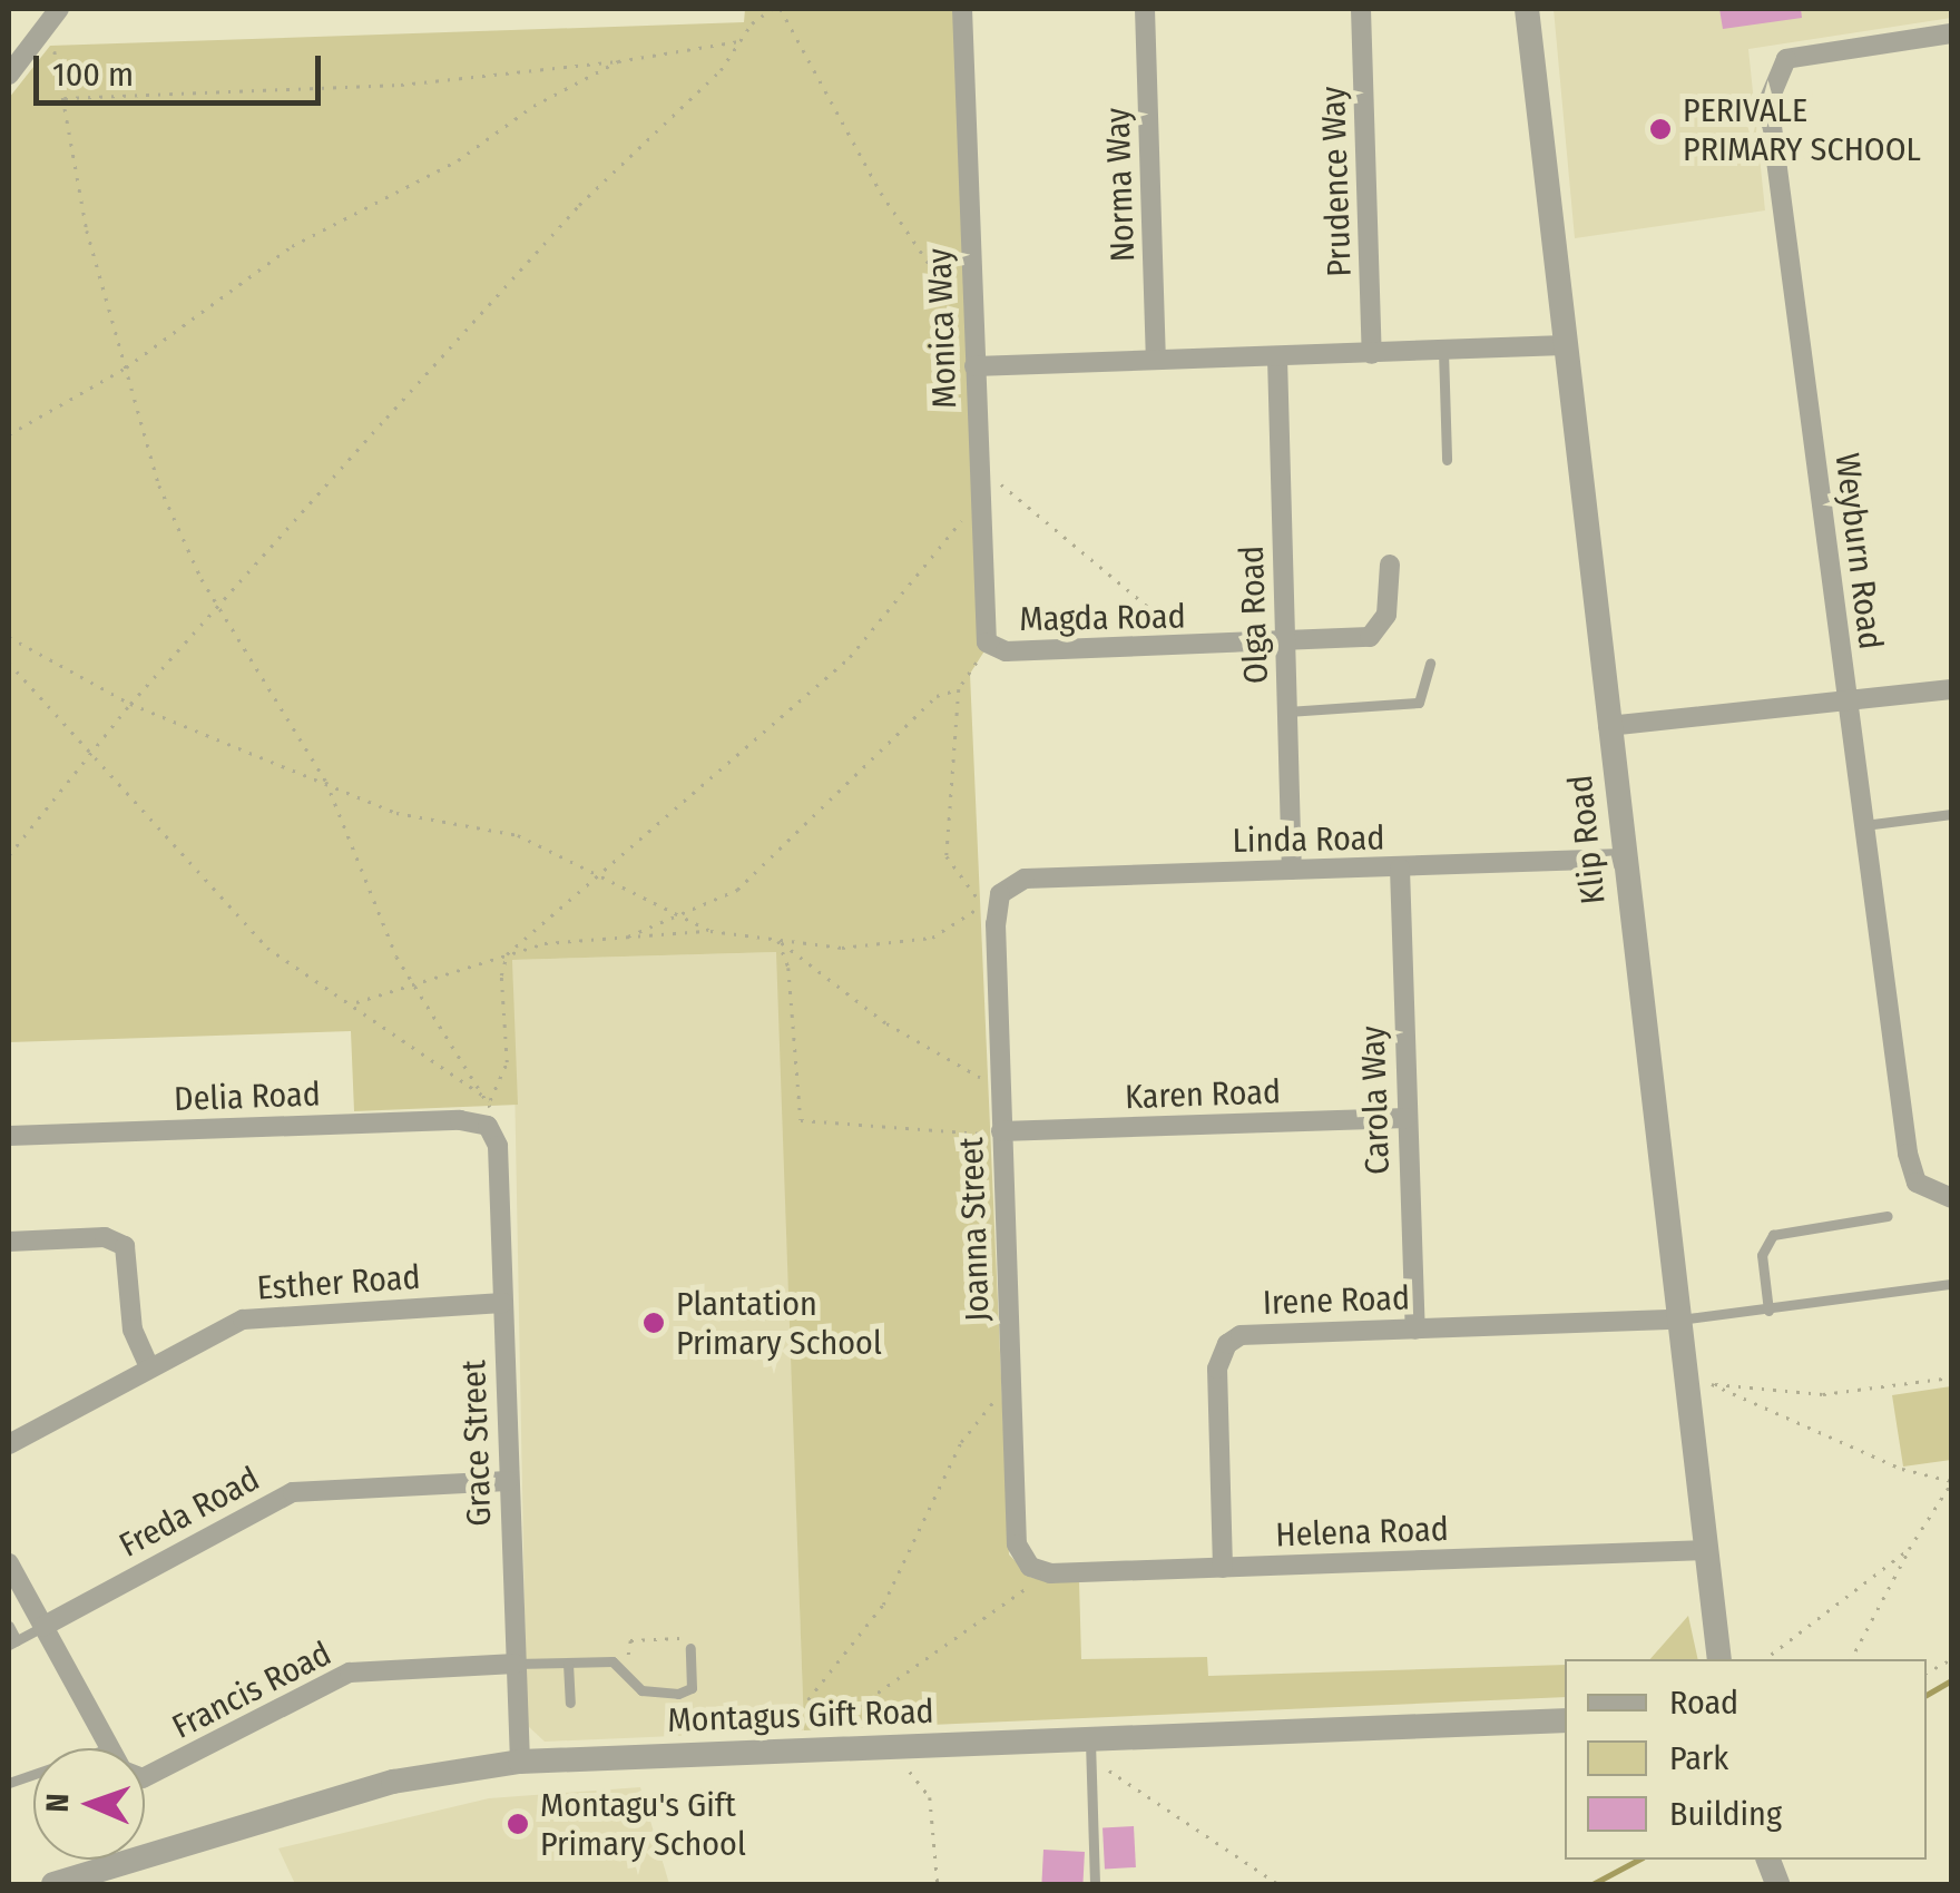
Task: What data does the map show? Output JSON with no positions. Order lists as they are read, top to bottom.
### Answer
{
  "streets": {
    "street": [
      "Prudence Way",
      "Norma Way",
      "Monica Way",
      "Weyburn Road",
      "Olga Road",
      "Magda Road",
      "Linda Road",
      "Klip Road",
      "Karen Road",
      "Delia Road",
      "Carola Way",
      "Joanna Street",
      "Esther Road",
      "Irene Road",
      "Grace Street",
      "Freda Road",
      "Helena Road",
      "Francis Road",
      "Montagus Gift Road"
    ]
  },
  "crossings": [
    ["Monica Way", "Magda Road"],
    ["Olga Road", "Magda Road"],
    ["Olga Road", "Linda Road"],
    ["Linda Road", "Klip Road"],
    ["Linda Road", "Carola Way"],
    ["Linda Road", "Joanna Street"],
    ["Klip Road", "Irene Road"],
    ["Klip Road", "Helena Road"],
    ["Karen Road", "Carola Way"],
    ["Karen Road", "Joanna Street"],
    ["Delia Road", "Grace Street"],
    ["Carola Way", "Irene Road"],
    ["Joanna Street", "Helena Road"],
    ["Esther Road", "Grace Street"],
    ["Irene Road", "Helena Road"],
    ["Grace Street", "Freda Road"],
    ["Grace Street", "Francis Road"],
    ["Grace Street", "Montagus Gift Road"],
    ["Freda Road", "Francis Road"]
  ],
  "places": ["PERIVALE PRIMARY SCHOOL", "Plantation Primary School", "Montagu's Gift Primary School"],
  "legend": ["Road", "Park", "Building"],
  "scale_bar": "100 m",
  "north": "left"
}
